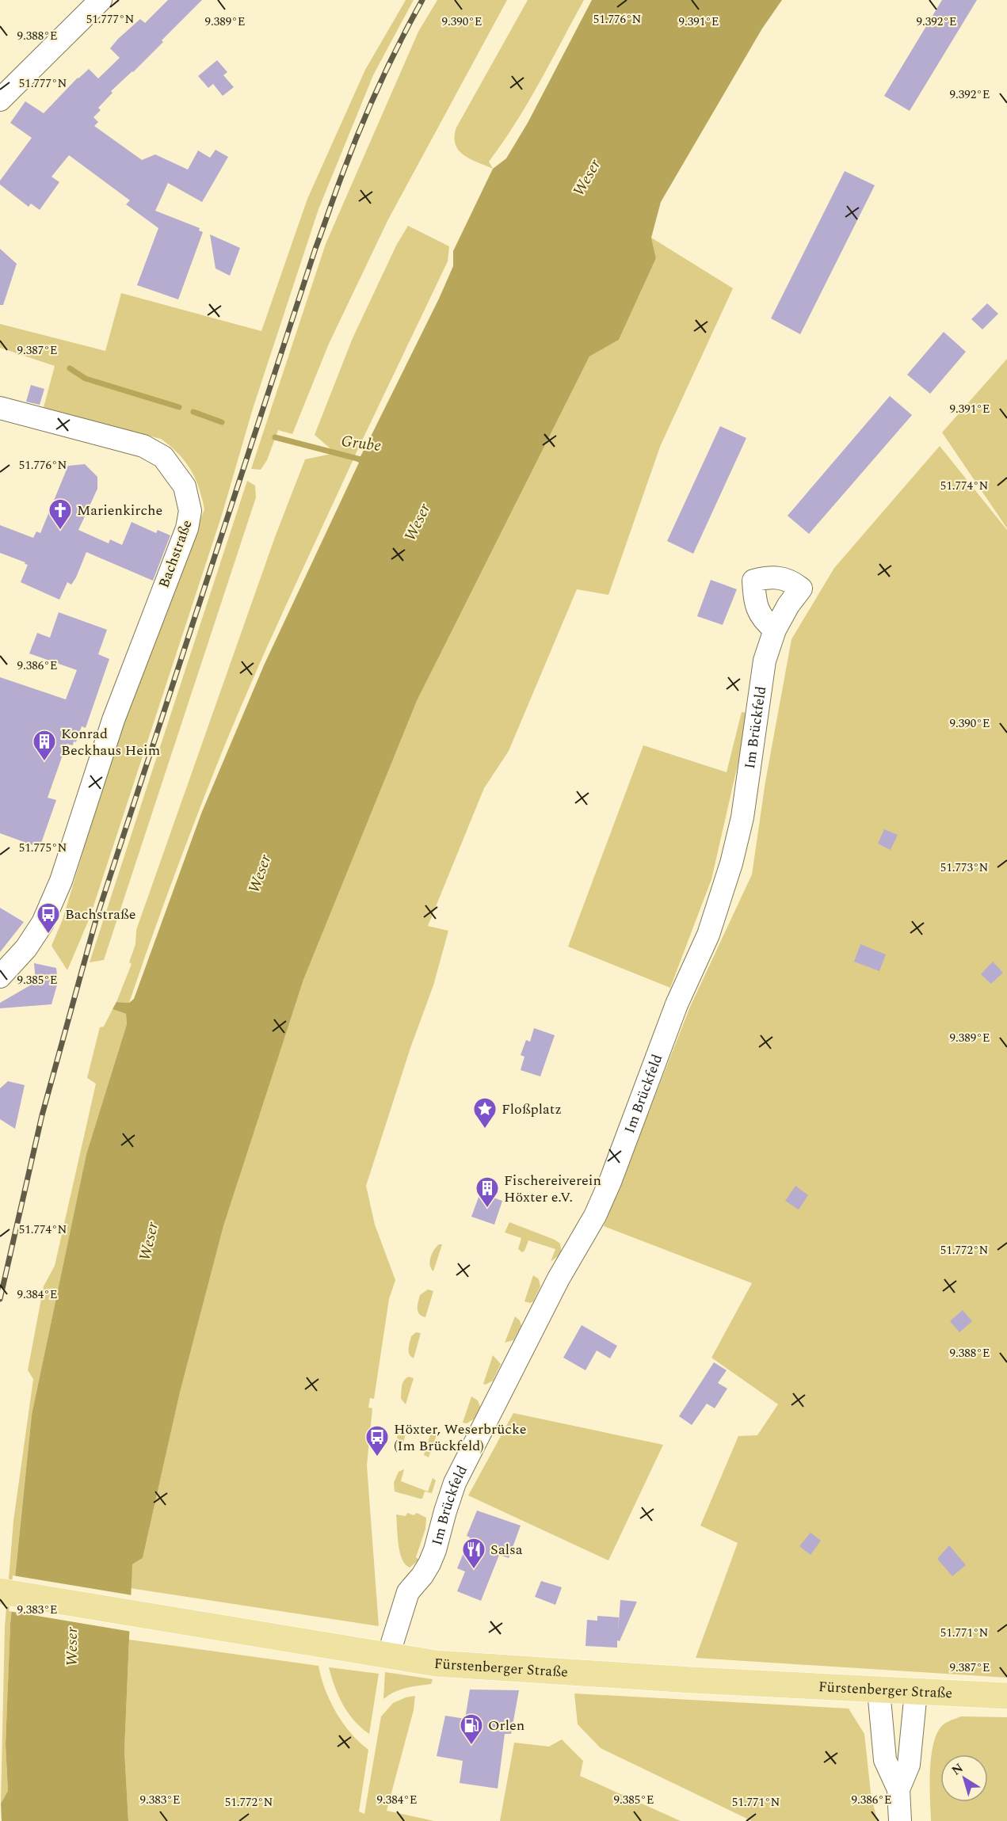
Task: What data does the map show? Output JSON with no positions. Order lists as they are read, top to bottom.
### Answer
{
  "streets": {
    "main road": ["Fürstenberger Straße"],
    "street": ["Bachstraße", "Im Brückfeld"]
  },
  "crossings": [
    ["Im Brückfeld", "Fürstenberger Straße"]
  ],
  "water": ["Weser", "Grube"],
  "places": {
    "church": ["Marienkirche"],
    "building": ["Konrad Beckhaus Heim", "Fischereiverein Höxter e.V."],
    "bus stop": ["Bachstraße", "Höxter, Weserbrücke (Im Brückfeld)"],
    "place": ["Floßplatz"],
    "restaurant": ["Salsa"],
    "fuel station": ["Orlen"]
  },
  "north": "top left",
  "coordinates": [
    "51.777°N",
    "51.776°N",
    "9.389°E",
    "9.390°E",
    "9.391°E",
    "9.392°E",
    "9.388°E",
    "9.387°E",
    "51.774°N",
    "9.386°E",
    "51.775°N",
    "51.773°N",
    "9.385°E",
    "51.772°N",
    "9.384°E",
    "9.383°E",
    "51.771°N"
  ]
}
